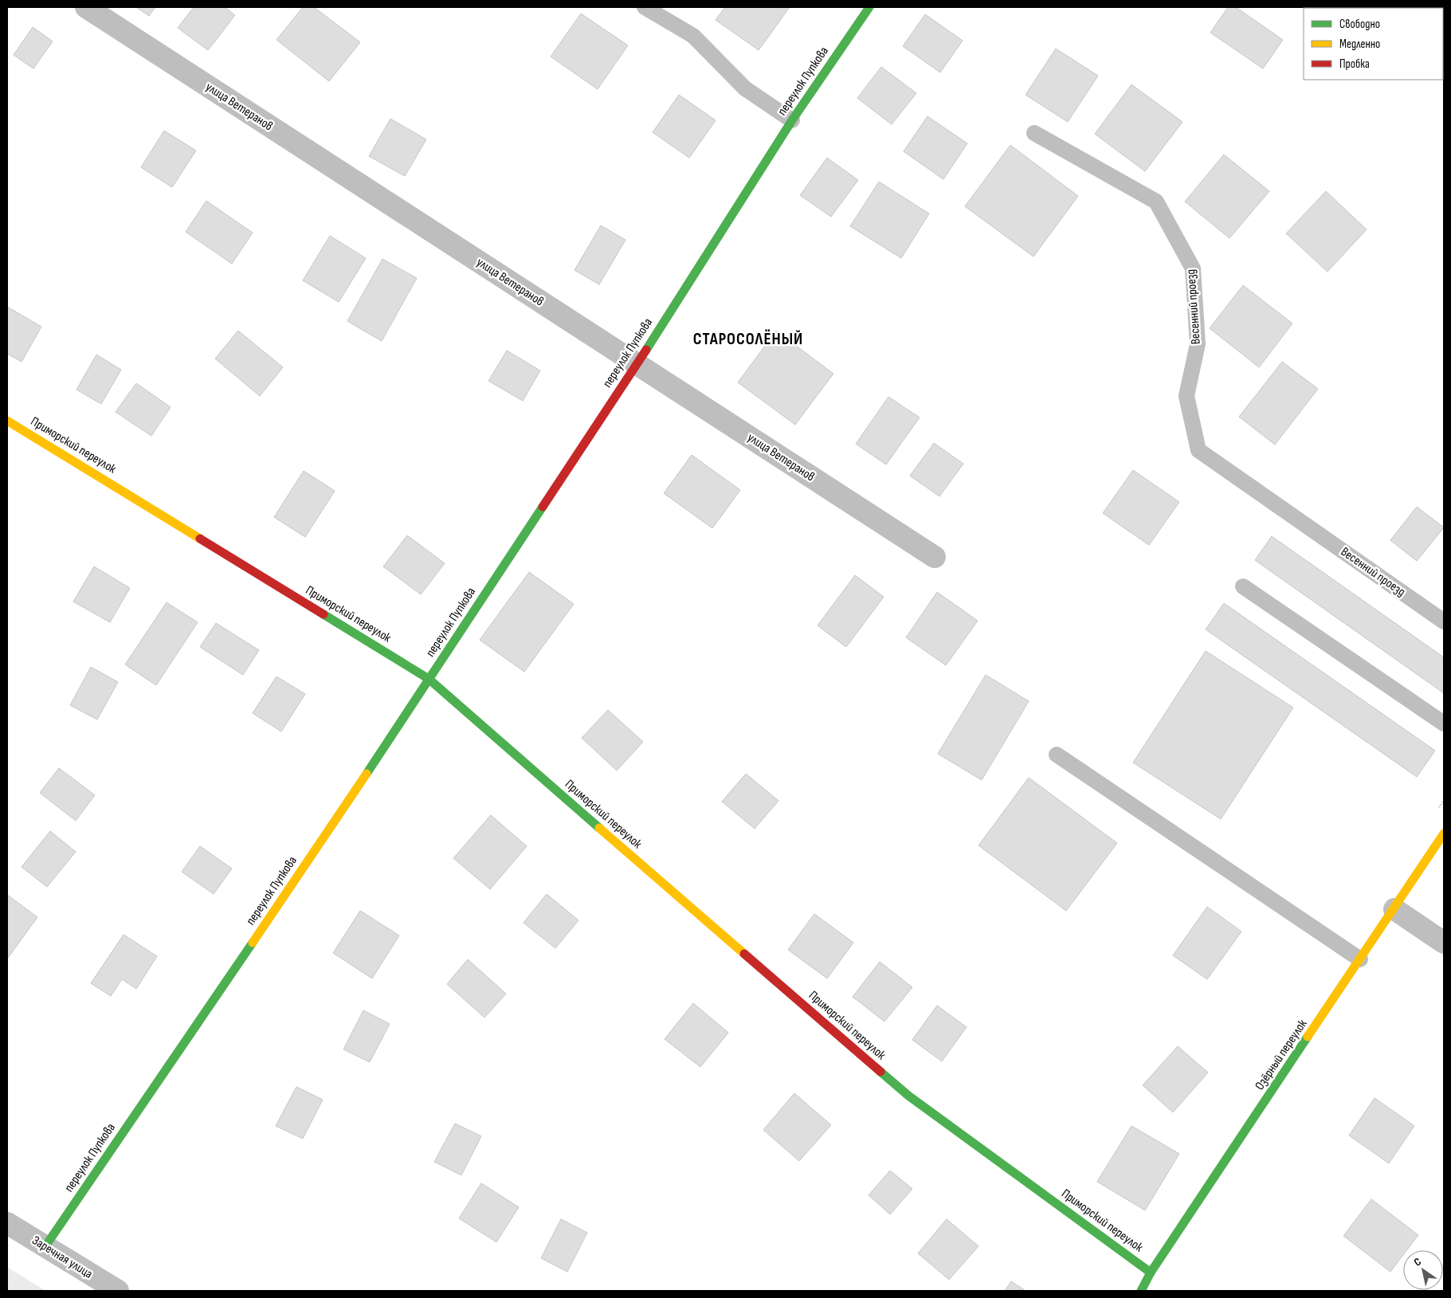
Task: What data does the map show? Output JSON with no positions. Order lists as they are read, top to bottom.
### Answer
{
  "streets": {
    "street": [
      "переулок Пупкова",
      "улица Ветеранов",
      "Приморский переулок",
      "Озёрный переулок",
      "Заречная улица"
    ],
    "lane": ["Весенний проезд"]
  },
  "crossings": [
    ["переулок Пупкова", "улица Ветеранов"],
    ["переулок Пупкова", "Приморский переулок"],
    ["переулок Пупкова", "Заречная улица"],
    ["Приморский переулок", "Озёрный переулок"]
  ],
  "districts": ["СТАРОCОЛЁНЫЙ"],
  "legend": ["Свободно", "Медленно", "Пробка"],
  "north": "top left"
}
